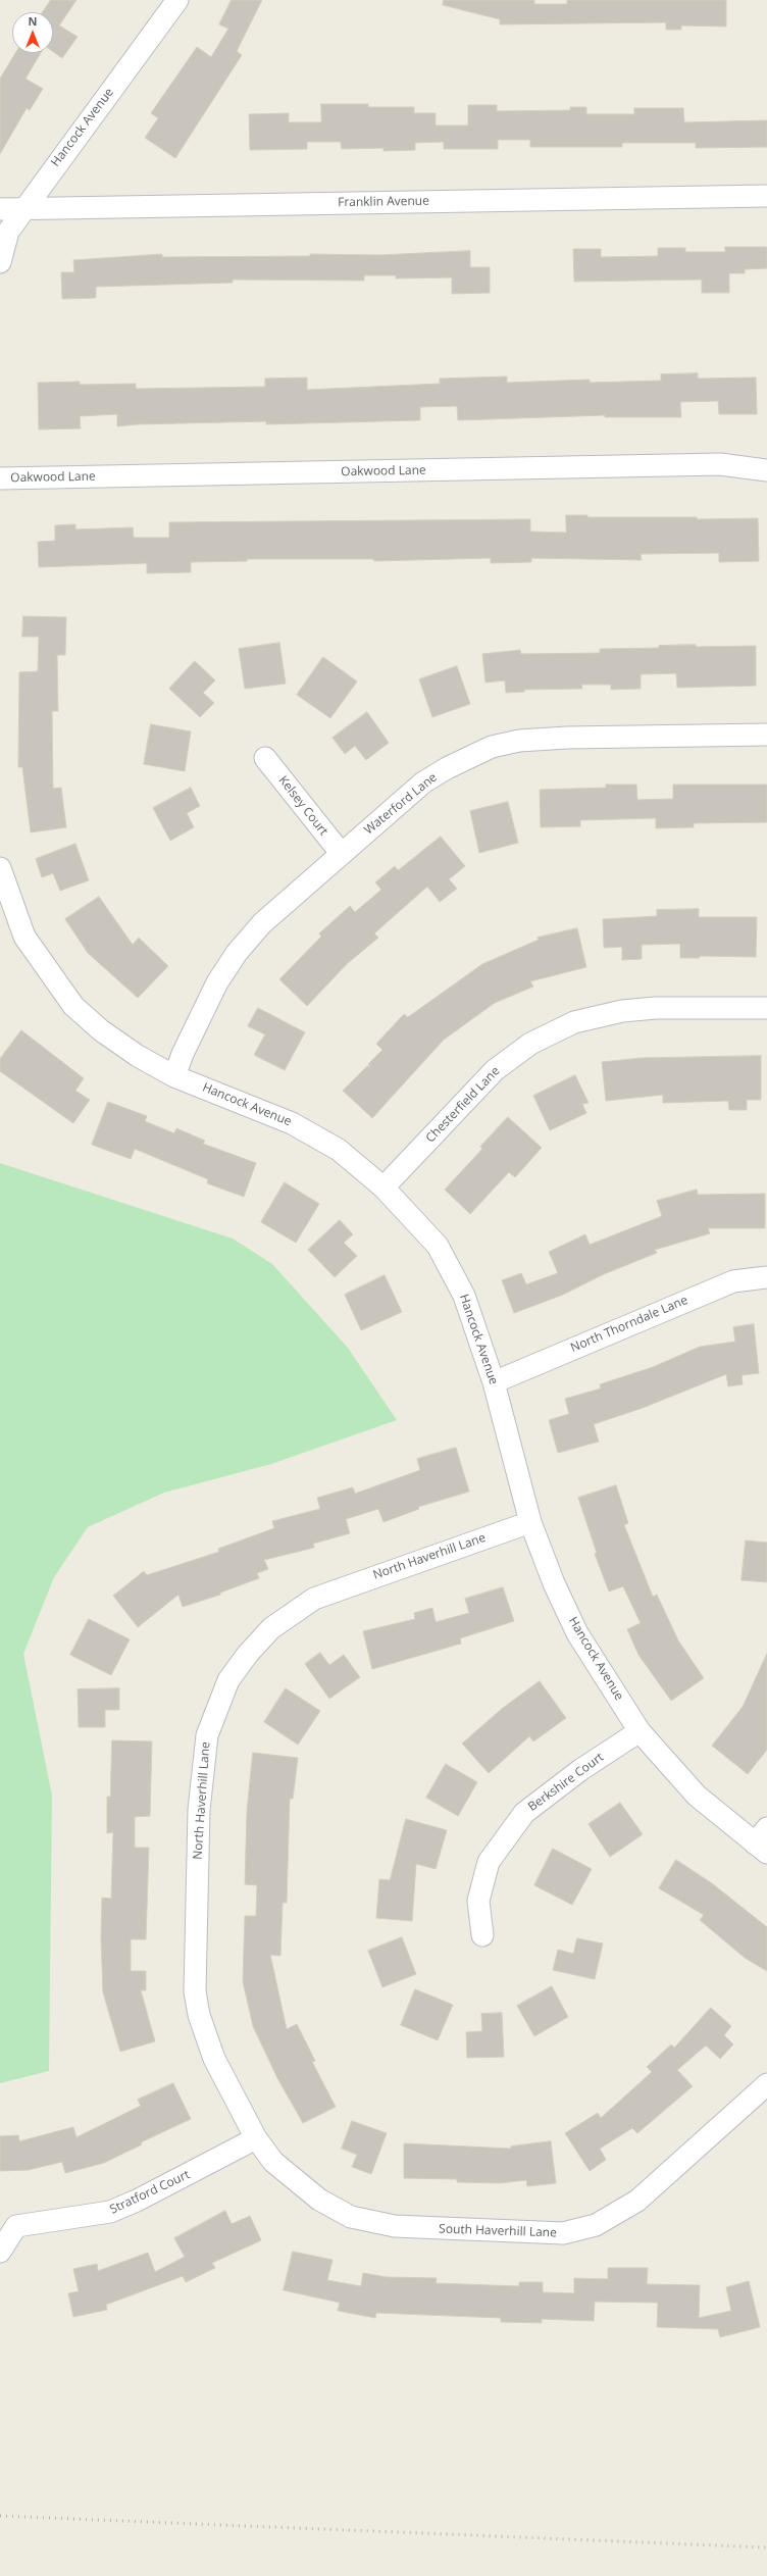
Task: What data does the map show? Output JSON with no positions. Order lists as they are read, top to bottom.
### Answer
{
  "streets": {
    "street": [
      "Hancock Avenue",
      "Franklin Avenue",
      "Oakwood Lane",
      "Waterford Lane",
      "Kelsey Court",
      "Chesterfield Lane",
      "North Thorndale Lane",
      "North Haverhill Lane",
      "Berkshire Court",
      "Stratford Court",
      "South Haverhill Lane"
    ]
  },
  "crossings": [
    ["Hancock Avenue", "Franklin Avenue"],
    ["Hancock Avenue", "Waterford Lane"],
    ["Hancock Avenue", "Chesterfield Lane"],
    ["Hancock Avenue", "North Thorndale Lane"],
    ["Hancock Avenue", "North Haverhill Lane"],
    ["Hancock Avenue", "Berkshire Court"],
    ["Waterford Lane", "Kelsey Court"],
    ["North Haverhill Lane", "Stratford Court"],
    ["North Haverhill Lane", "South Haverhill Lane"],
    ["Stratford Court", "South Haverhill Lane"]
  ],
  "north": "top"
}
